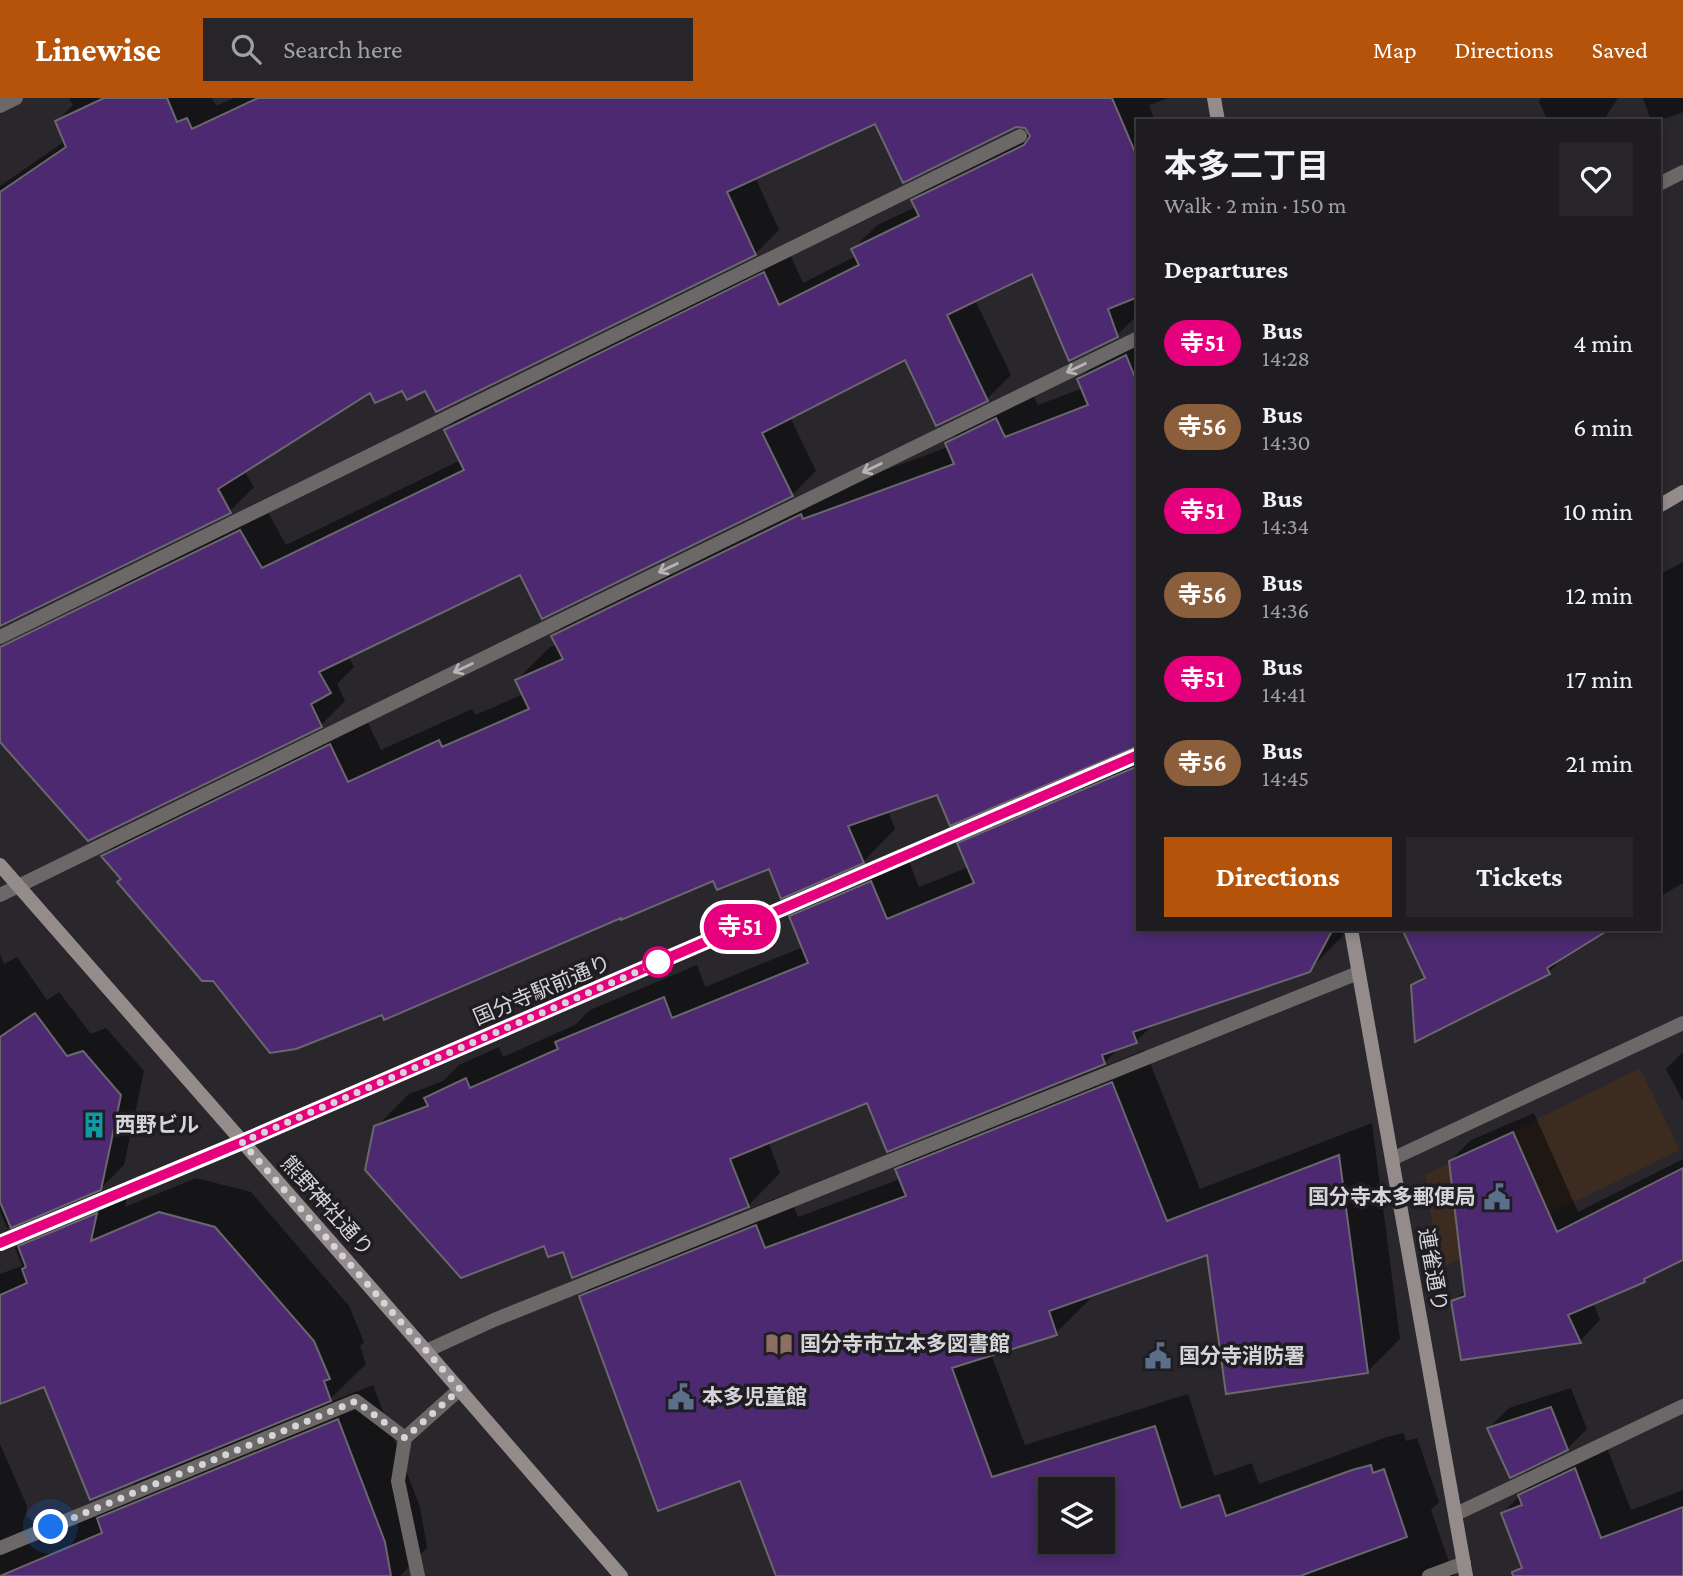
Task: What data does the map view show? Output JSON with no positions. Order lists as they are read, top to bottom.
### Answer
{
  "streets": {
    "main road": ["国分寺駅前通り", "熊野神社通り", "連雀通り"]
  },
  "crossings": [
    ["国分寺駅前通り", "熊野神社通り"]
  ],
  "places": {
    "building": ["西野ビル"],
    "public building": ["国分寺本多郵便局", "国分寺消防署", "本多児童館"],
    "library": ["国分寺市立本多図書館"]
  },
  "lines": ["bus line 寺51"],
  "page": {
    "header": "Linewise",
    "search": "Search here",
    "nav": ["Map", "Directions", "Saved"],
    "on_map": "寺51",
    "heading": [
      ["本多二丁目", "Walk · 2 min · 150 m"],
      "Departures"
    ],
    "list": [
      {
        "mark": "寺51",
        "name": "Bus",
        "note": "14:28",
        "value": "4 min"
      },
      {
        "mark": "寺56",
        "name": "Bus",
        "note": "14:30",
        "value": "6 min"
      },
      {
        "mark": "寺51",
        "name": "Bus",
        "note": "14:34",
        "value": "10 min"
      },
      {
        "mark": "寺56",
        "name": "Bus",
        "note": "14:36",
        "value": "12 min"
      },
      {
        "mark": "寺51",
        "name": "Bus",
        "note": "14:41",
        "value": "17 min"
      },
      {
        "mark": "寺56",
        "name": "Bus",
        "note": "14:45",
        "value": "21 min"
      }
    ],
    "buttons": ["Directions", "Tickets"]
  }
}
